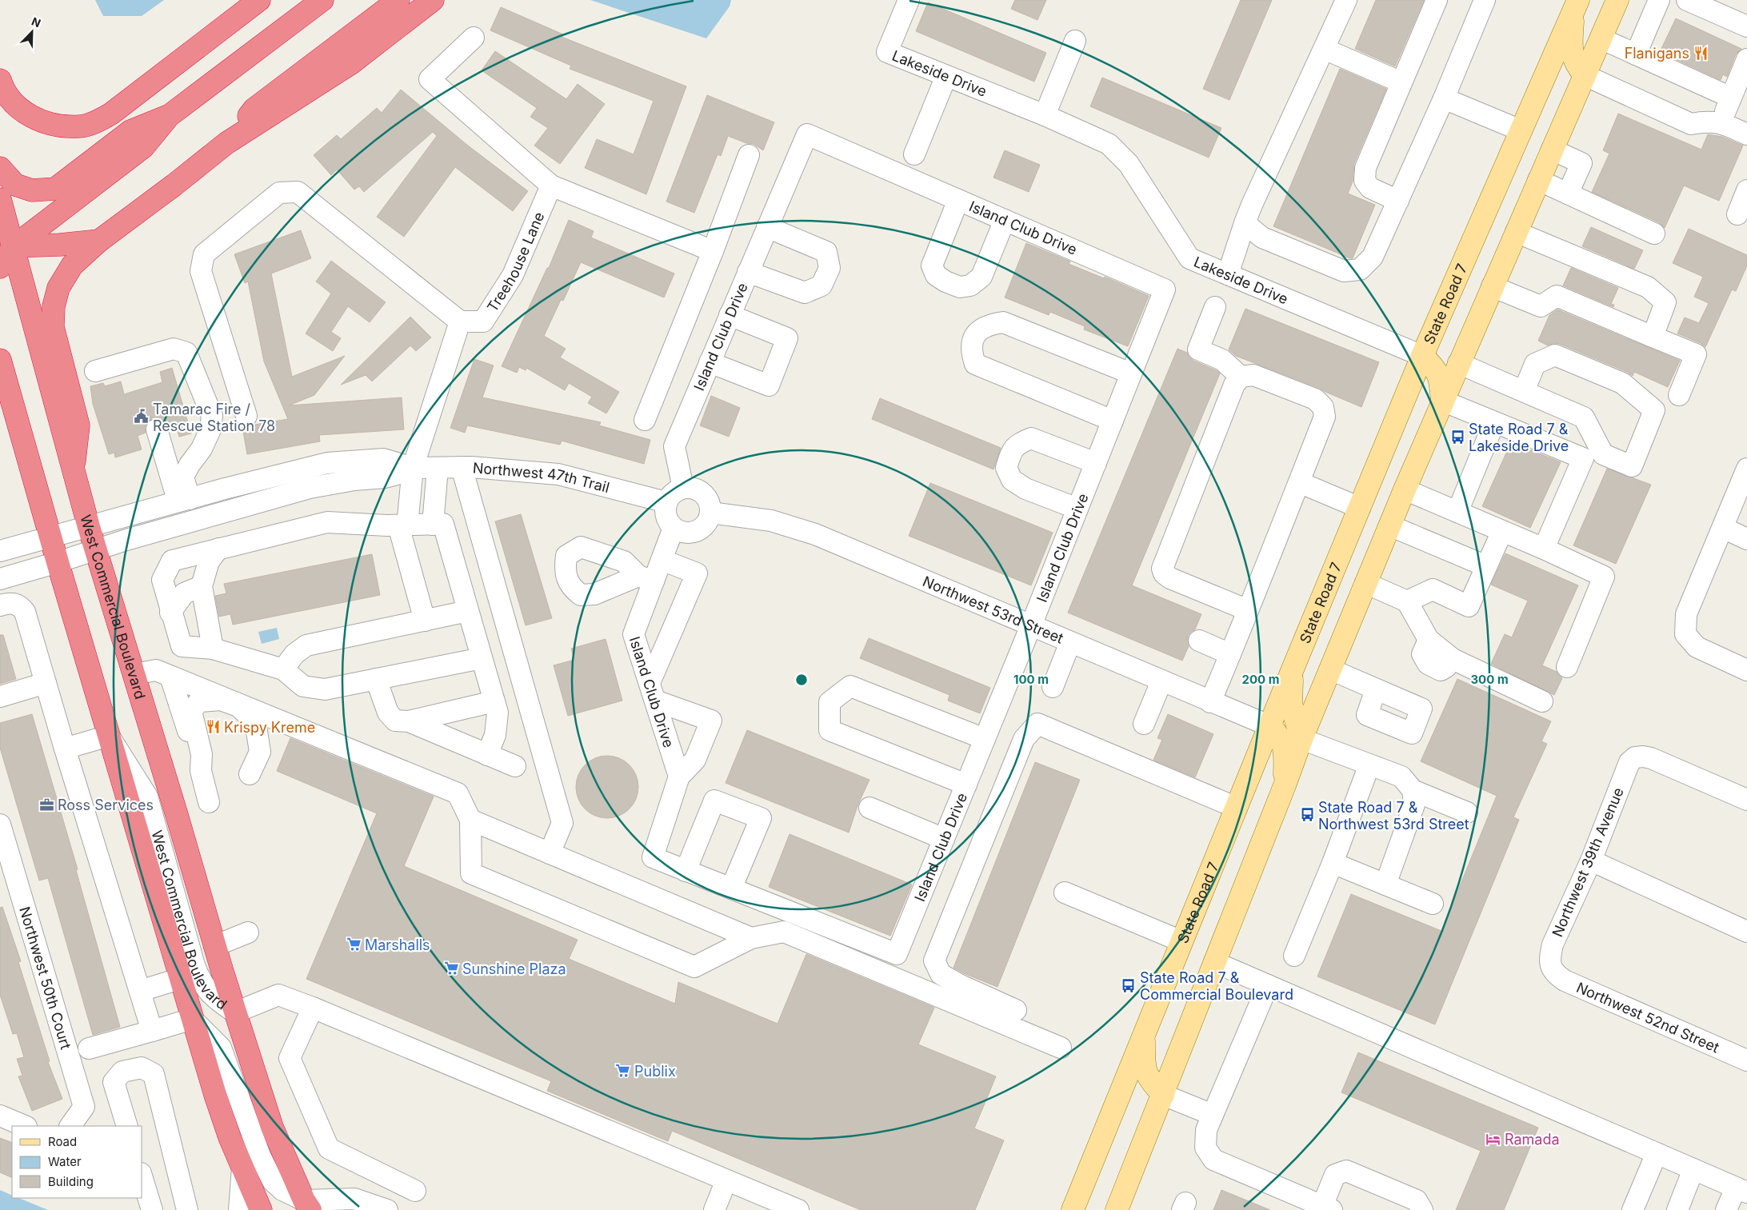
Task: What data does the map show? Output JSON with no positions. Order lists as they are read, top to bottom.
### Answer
{
  "streets": {
    "highway": ["West Commercial Boulevard"],
    "main road": ["State Road 7"],
    "street": [
      "Lakeside Drive",
      "Island Club Drive",
      "Treehouse Lane",
      "Northwest 47th Trail",
      "Northwest 53rd Street",
      "Northwest 39th Avenue",
      "Northwest 50th Court",
      "Northwest 52nd Street"
    ]
  },
  "crossings": [
    ["Lakeside Drive", "State Road 7"],
    ["Island Club Drive", "Northwest 47th Trail"],
    ["Island Club Drive", "Northwest 53rd Street"],
    ["State Road 7", "Northwest 53rd Street"],
    ["Northwest 47th Trail", "Northwest 53rd Street"],
    ["Northwest 39th Avenue", "Northwest 52nd Street"]
  ],
  "places": {
    "restaurant": ["Flanigans", "Krispy Kreme"],
    "public building": ["Tamarac Fire / Rescue Station 78"],
    "bus stop": ["State Road 7 & Lakeside Drive", "State Road 7 & Northwest 53rd Street", "State Road 7 & Commercial Boulevard"],
    "office": ["Ross Services"],
    "supermarket": ["Marshalls", "Sunshine Plaza", "Publix"],
    "hotel": ["Ramada"]
  },
  "legend": ["Road", "Water", "Building"],
  "north": "top right",
  "rings": ["100 m", "200 m", "300 m"]
}
